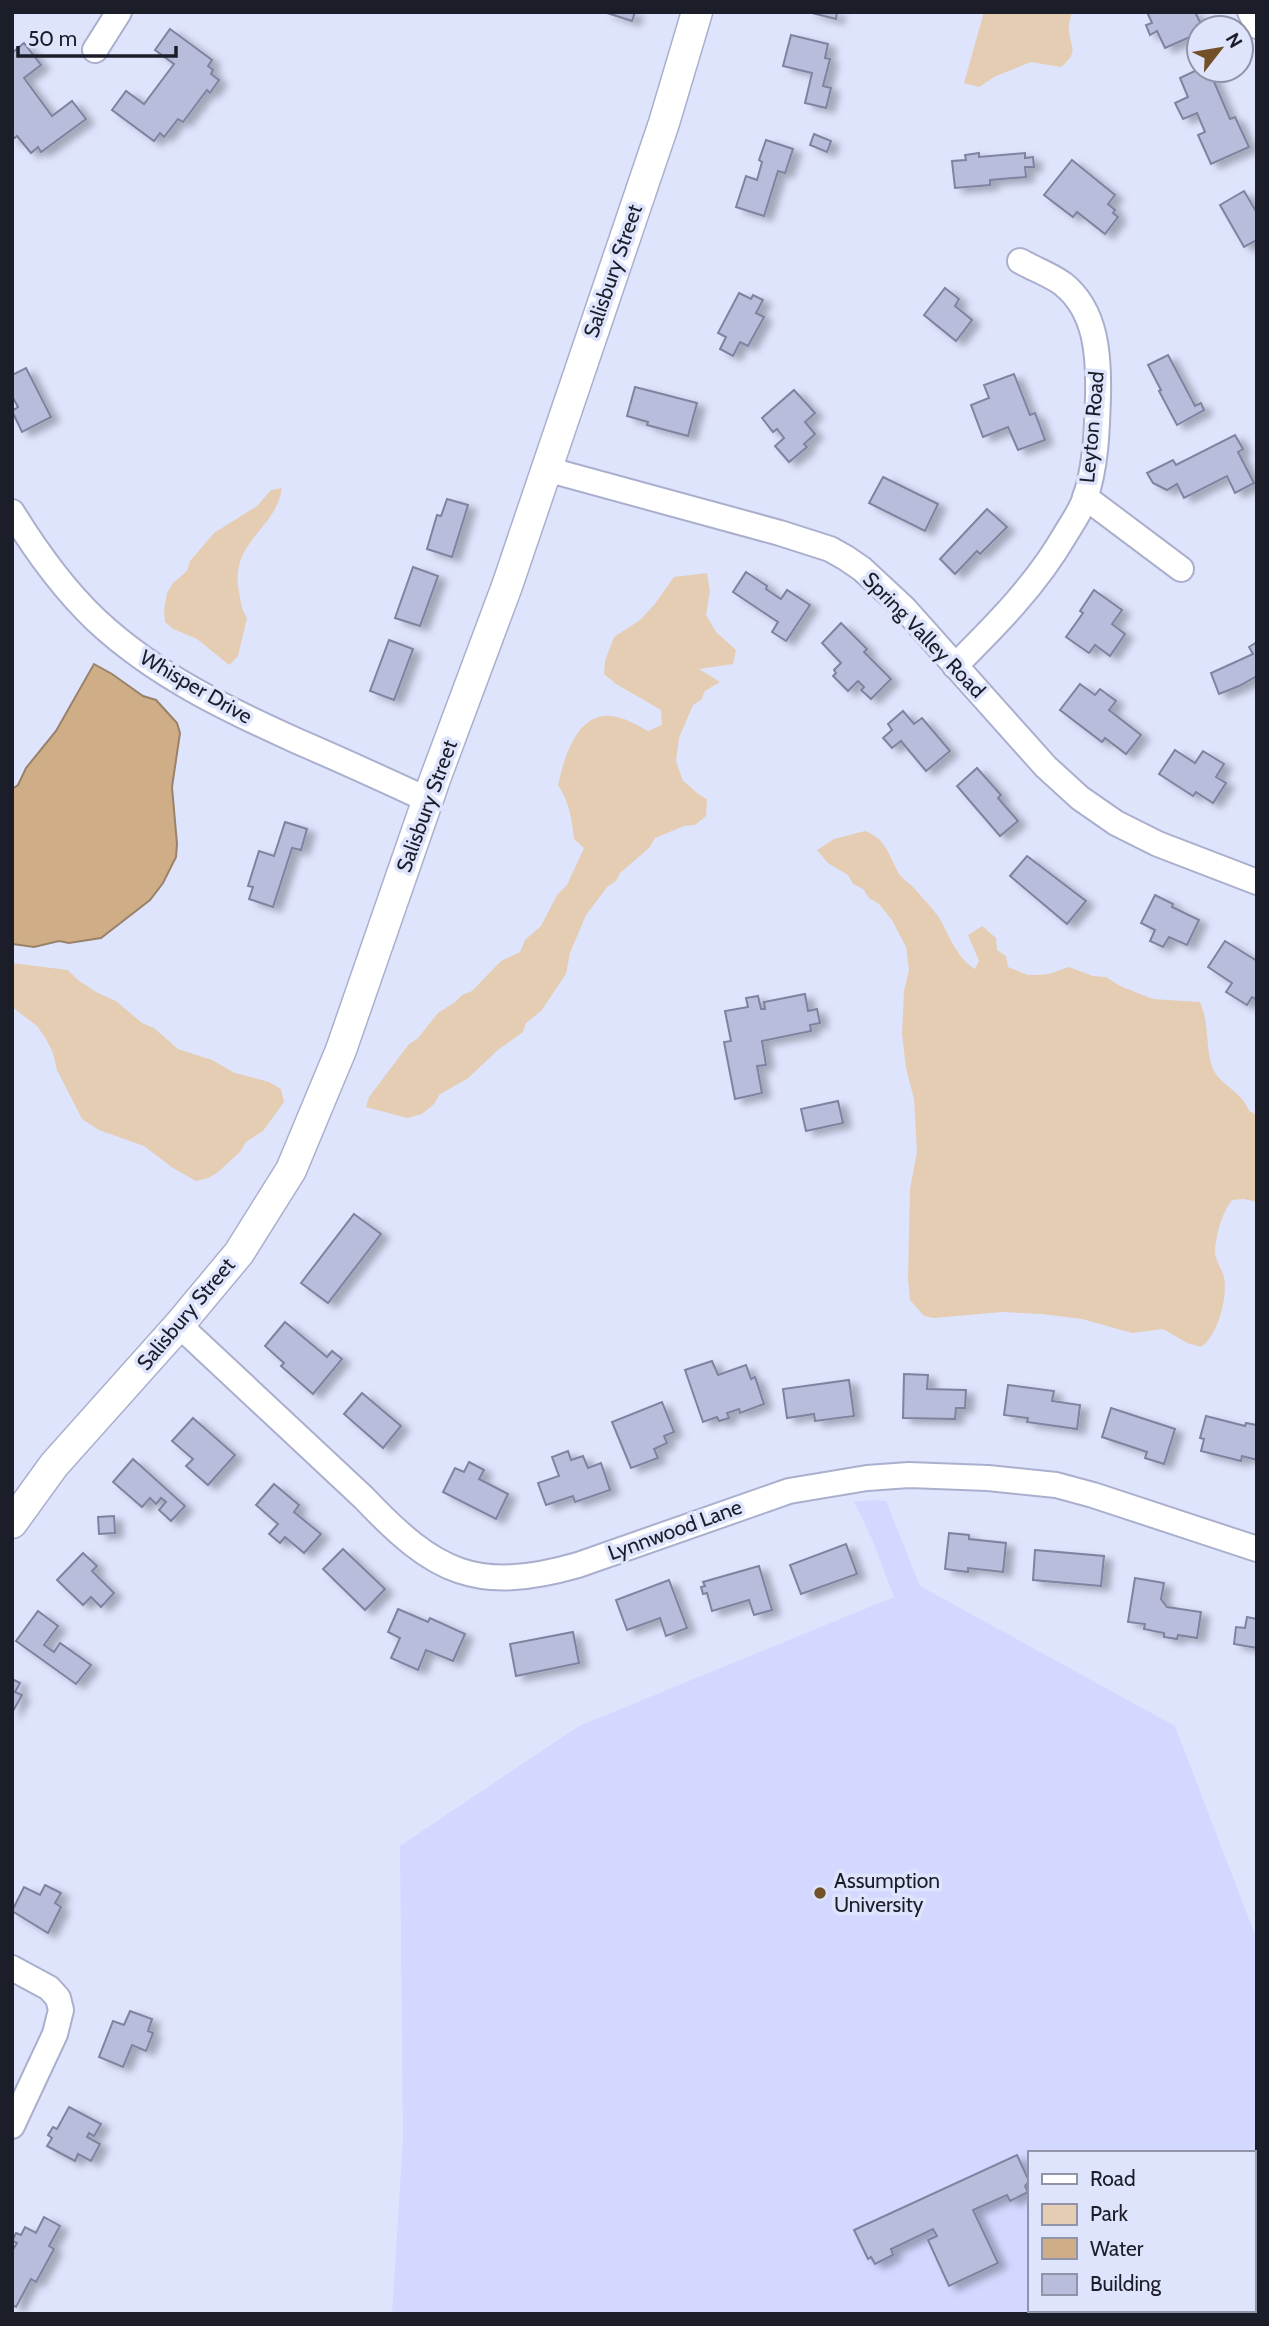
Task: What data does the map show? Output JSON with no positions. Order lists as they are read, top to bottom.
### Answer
{
  "streets": {
    "main road": ["Salisbury Street"],
    "street": [
      "Leyton Road",
      "Spring Valley Road",
      "Whisper Drive",
      "Lynnwood Lane"
    ]
  },
  "crossings": [
    ["Salisbury Street", "Spring Valley Road"],
    ["Salisbury Street", "Whisper Drive"],
    ["Salisbury Street", "Lynnwood Lane"],
    ["Leyton Road", "Spring Valley Road"]
  ],
  "places": ["Assumption University"],
  "legend": [
    "Road",
    "Park",
    "Water",
    "Building"
  ],
  "scale_bar": "50 m",
  "north": "top right"
}
